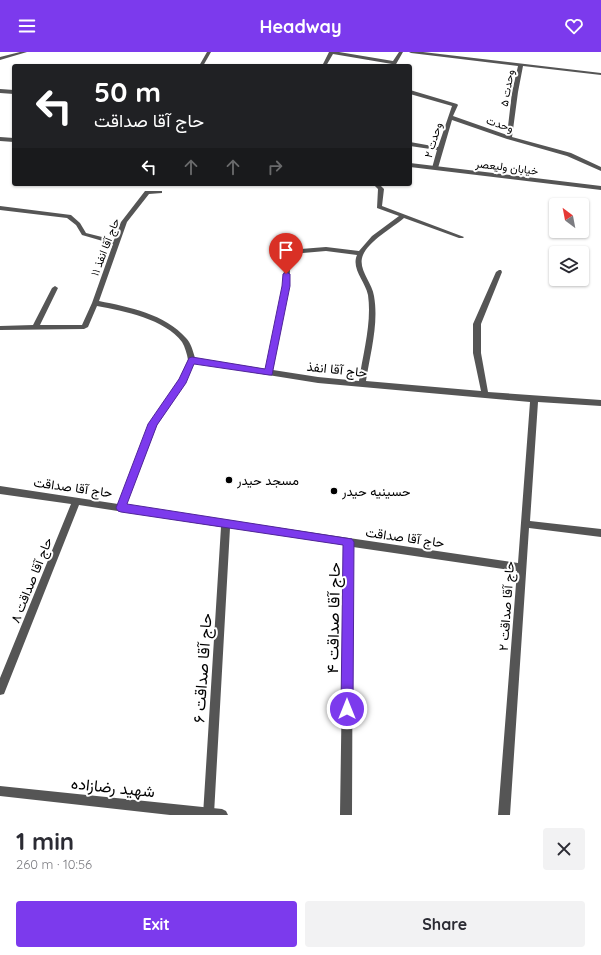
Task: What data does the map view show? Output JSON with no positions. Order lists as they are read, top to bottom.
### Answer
{
  "streets": {
    "street": [
      "وحدت ۵",
      "وحدت",
      "وحدت ۲",
      "خیابان ولیعصر",
      "حاج آقا انفذ ۱۱",
      "حاج آقا انفذ",
      "حاج آقا صداقت",
      "حاج آقا صداقت ۸",
      "حاج آقا صداقت ۲",
      "حاج آقا صداقت ۴",
      "حاج آقا صداقت ۶",
      "شهید رضازاده"
    ]
  },
  "crossings": [
    ["وحدت ۵", "وحدت"],
    ["وحدت", "وحدت ۲"],
    ["وحدت ۲", "خیابان ولیعصر"],
    ["حاج آقا انفذ", "حاج آقا صداقت ۲"],
    ["حاج آقا صداقت", "حاج آقا صداقت ۸"],
    ["حاج آقا صداقت", "حاج آقا صداقت ۲"],
    ["حاج آقا صداقت", "حاج آقا صداقت ۴"],
    ["حاج آقا صداقت", "حاج آقا صداقت ۶"],
    ["حاج آقا صداقت ۶", "شهید رضازاده"]
  ],
  "places": ["مسجد حیدر", "حسینیه حیدر"],
  "north": "top left",
  "page": {
    "header": "Headway",
    "turn": ["50 m", "حاج آقا صداقت"],
    "heading": ["1 min", "260 m · 10:56"],
    "buttons": ["Exit", "Share"]
  }
}
